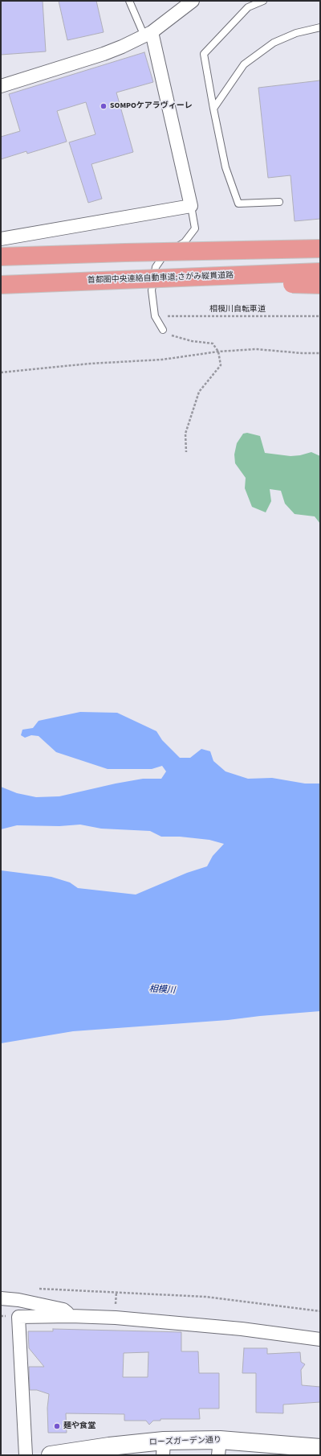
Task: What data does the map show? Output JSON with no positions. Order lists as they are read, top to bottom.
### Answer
{
  "streets": {
    "highway": ["首都圏中央連絡自動車道;さがみ縦貫道路"],
    "main road": ["ローズガーデン通り"],
    "path": ["相模川自転車道"]
  },
  "water": ["相模川"],
  "places": ["SOMPOケアラヴィーレ", "麺や食堂"]
}
